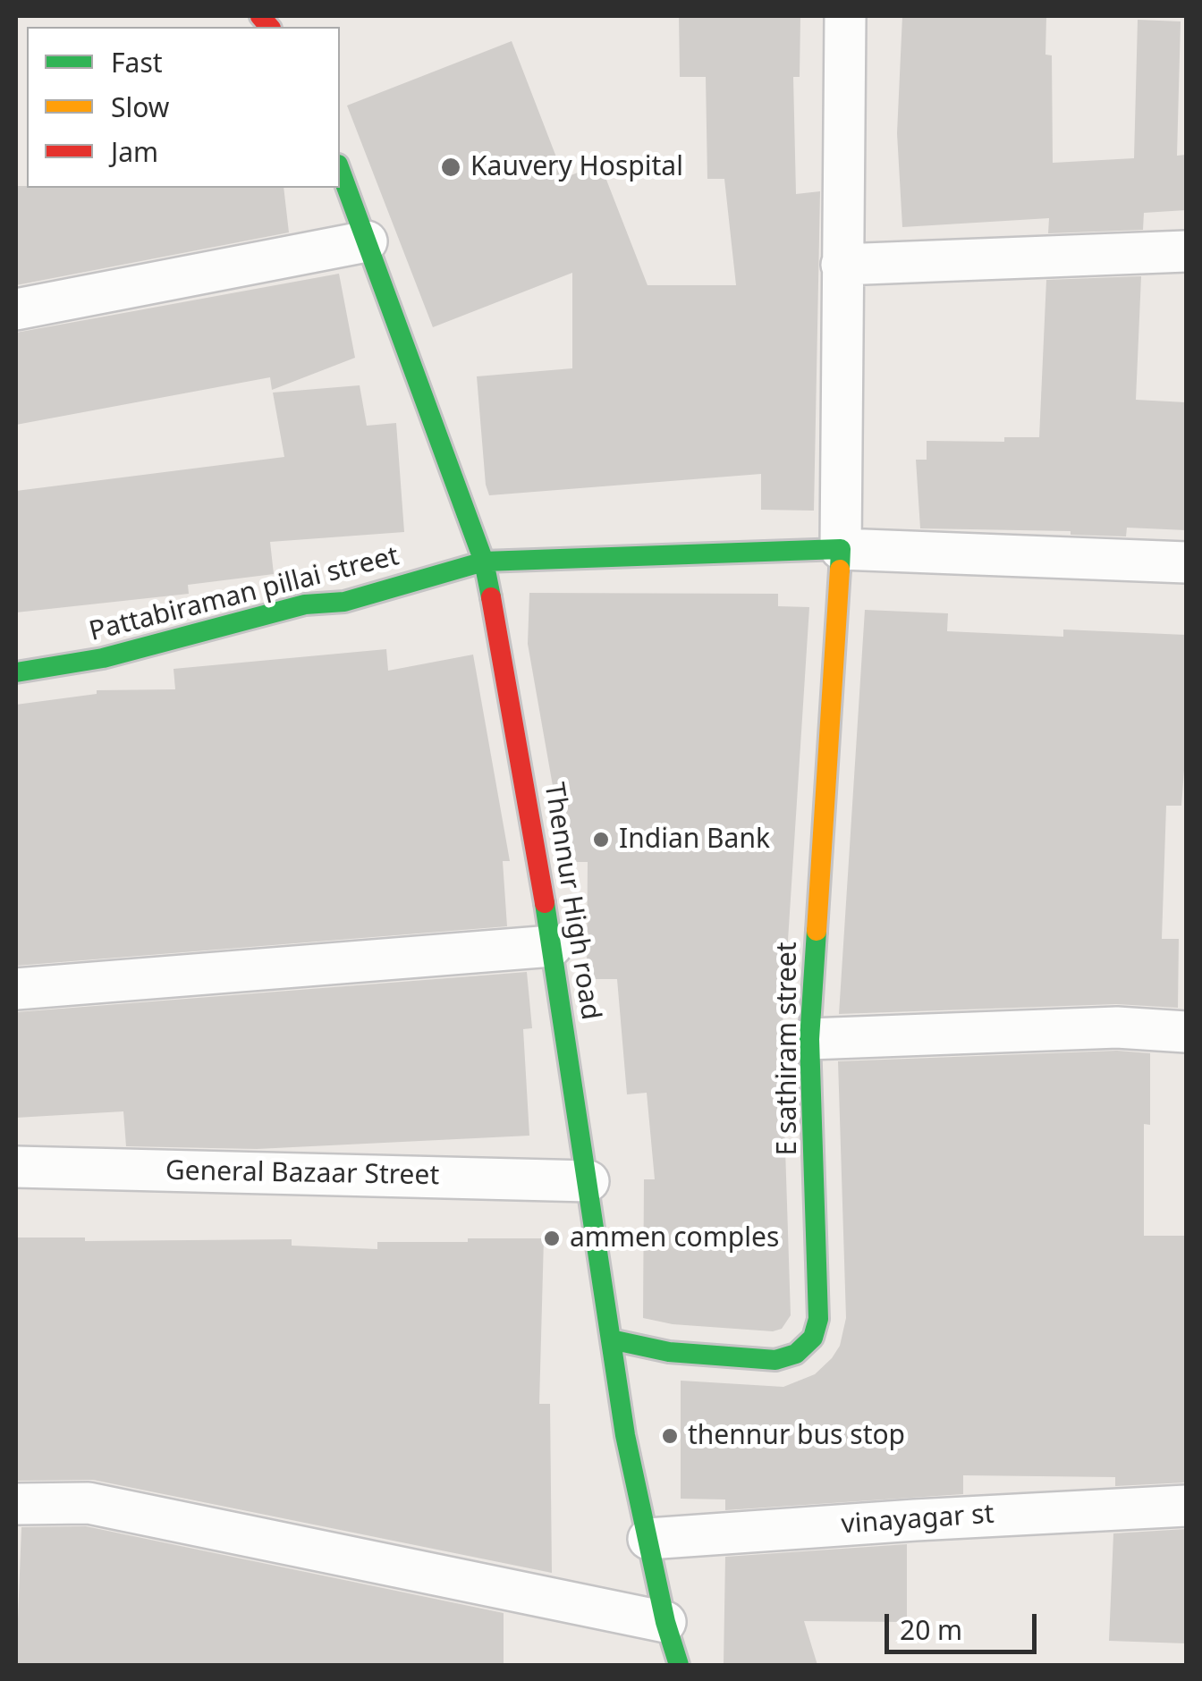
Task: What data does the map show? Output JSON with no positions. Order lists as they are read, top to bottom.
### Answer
{
  "streets": {
    "street": [
      "Pattabiraman pillai street",
      "Thennur High road",
      "E sathiram street",
      "General Bazaar Street",
      "vinayagar st"
    ]
  },
  "crossings": [
    ["Pattabiraman pillai street", "Thennur High road"],
    ["Pattabiraman pillai street", "E sathiram street"],
    ["Thennur High road", "E sathiram street"],
    ["Thennur High road", "General Bazaar Street"],
    ["Thennur High road", "vinayagar st"]
  ],
  "places": [
    "Kauvery Hospital",
    "Indian Bank",
    "ammen comples",
    "thennur bus stop"
  ],
  "legend": ["Fast", "Slow", "Jam"],
  "scale_bar": "20 m"
}
